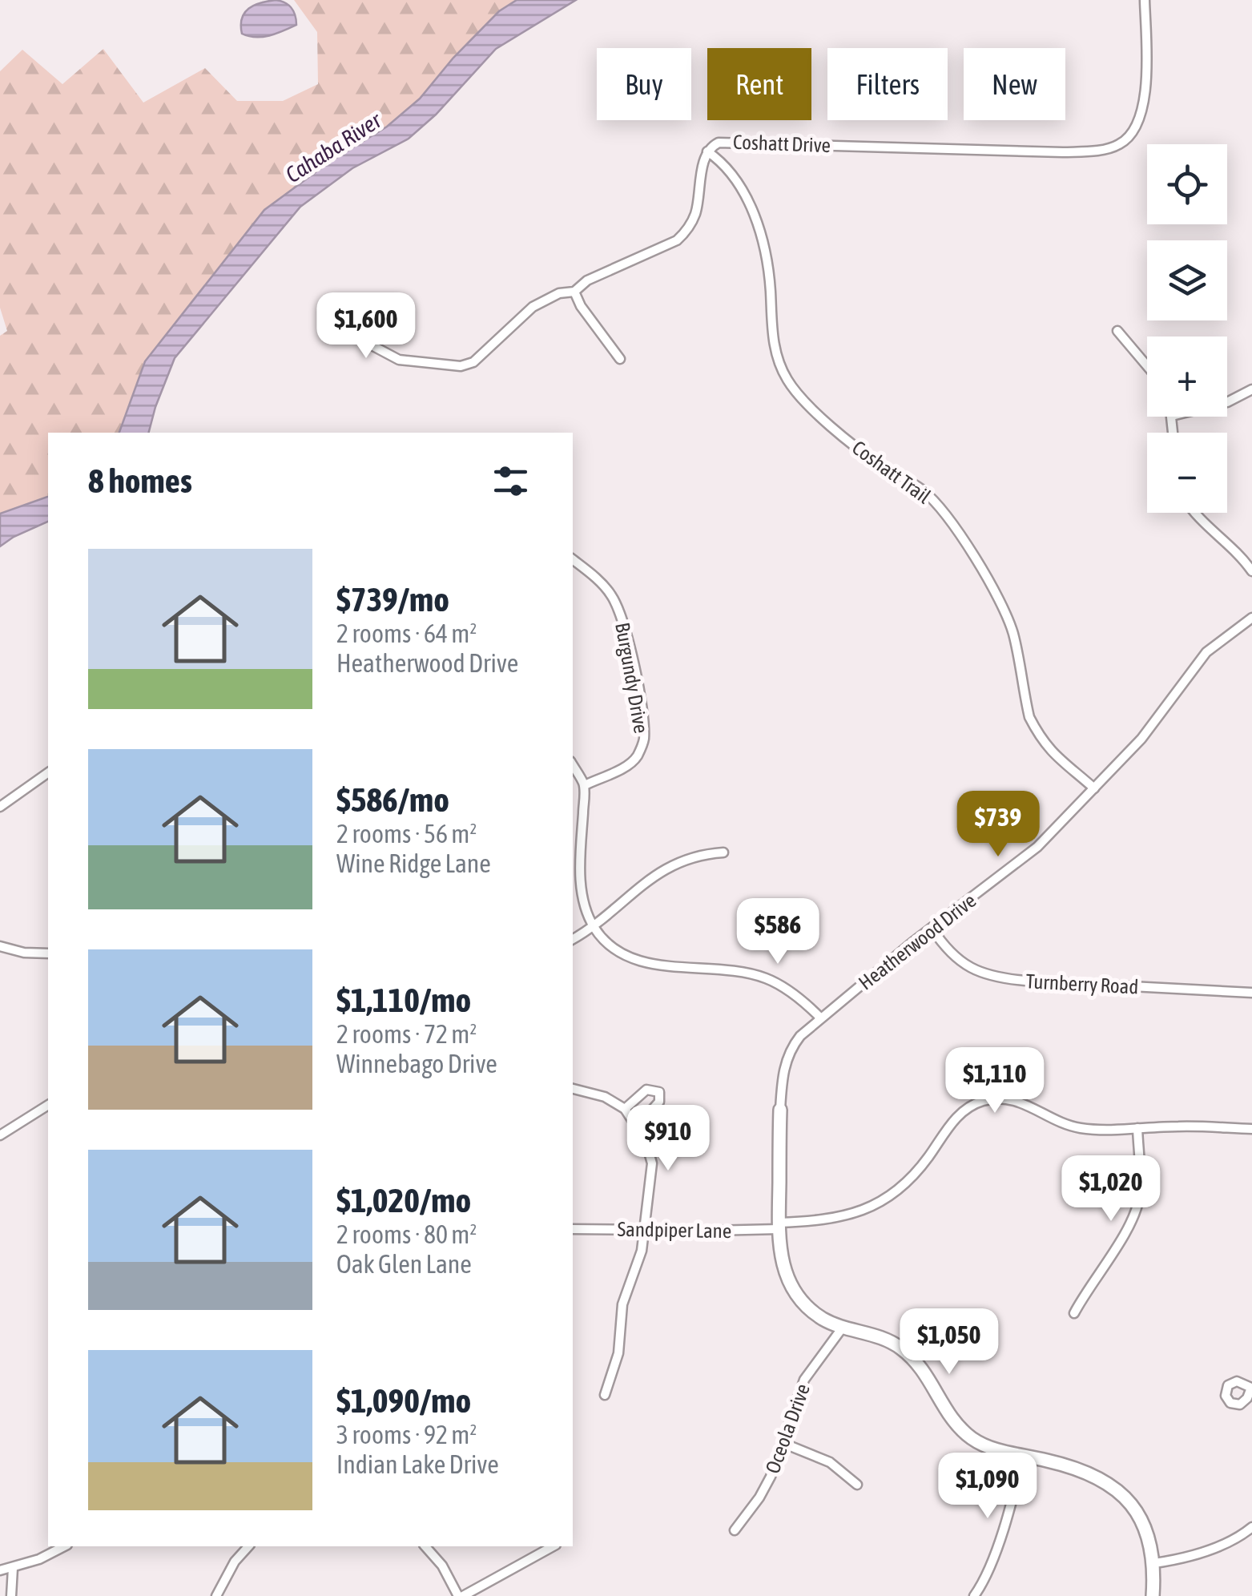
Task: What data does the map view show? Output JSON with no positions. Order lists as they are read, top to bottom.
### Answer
{
  "streets": {
    "street": [
      "Coshatt Drive",
      "Coshatt Trail",
      "Burgundy Drive",
      "Heatherwood Drive",
      "Turnberry Road",
      "Sandpiper Lane",
      "Oceola Drive"
    ]
  },
  "crossings": [
    ["Coshatt Drive", "Coshatt Trail"],
    ["Coshatt Trail", "Heatherwood Drive"],
    ["Heatherwood Drive", "Turnberry Road"]
  ],
  "water": ["Cahaba River"],
  "page": {
    "chip": [
      "Buy",
      "Rent",
      "Filters",
      "New"
    ],
    "map_buttons": ["+", "−"],
    "price": [
      "$1,600",
      "$739",
      "$586",
      "$1,110",
      "$910",
      "$1,020",
      "$1,050",
      "$1,090"
    ],
    "heading": "8 homes",
    "list": [
      {
        "name": "$739/mo",
        "note": "2 rooms · 64 m² · Heatherwood Drive"
      },
      {
        "name": "$586/mo",
        "note": "2 rooms · 56 m² · Wine Ridge Lane"
      },
      {
        "name": "$1,110/mo",
        "note": "2 rooms · 72 m² · Winnebago Drive"
      },
      {
        "name": "$1,020/mo",
        "note": "2 rooms · 80 m² · Oak Glen Lane"
      },
      {
        "name": "$1,090/mo",
        "note": "3 rooms · 92 m² · Indian Lake Drive"
      }
    ]
  }
}
